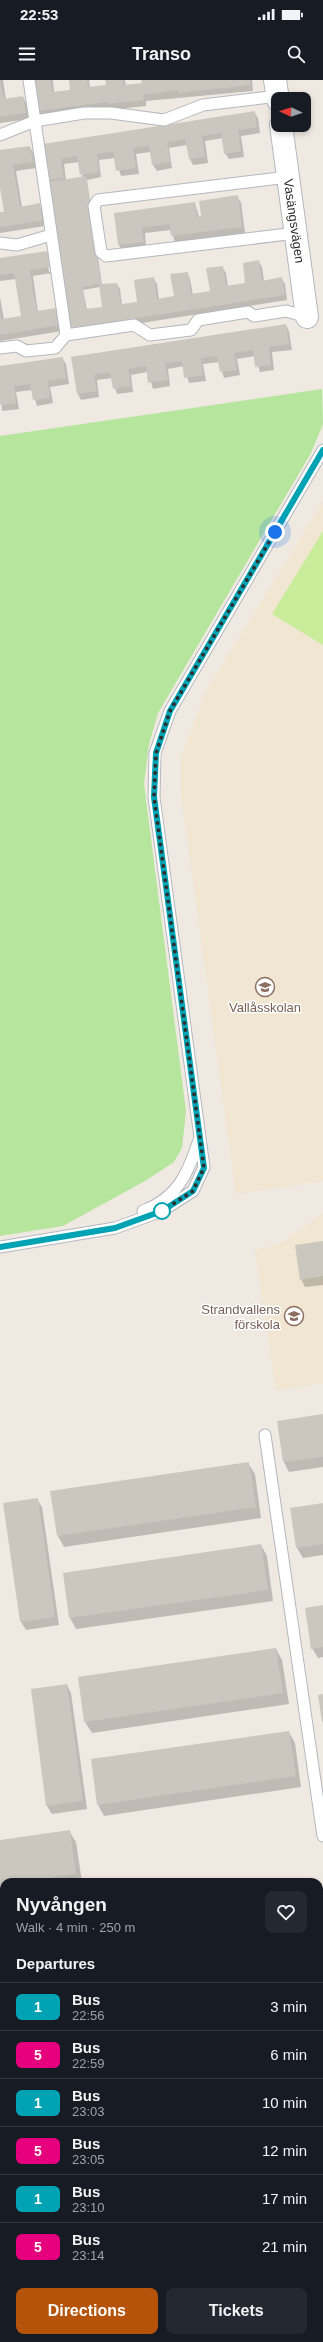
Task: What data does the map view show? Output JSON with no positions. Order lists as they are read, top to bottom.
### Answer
{
  "streets": {
    "street": ["Vasängsvägen"]
  },
  "places": {
    "school or university": ["Vallåsskolan", "Strandvallens förskola"]
  },
  "lines": ["bus line 1"],
  "north": "left",
  "page": {
    "status": "22:53",
    "header": "Transo",
    "heading": [
      ["Nyvången", "Walk · 4 min · 250 m"],
      "Departures"
    ],
    "list": [
      {
        "mark": "1",
        "name": "Bus",
        "note": "22:56",
        "value": "3 min"
      },
      {
        "mark": "5",
        "name": "Bus",
        "note": "22:59",
        "value": "6 min"
      },
      {
        "mark": "1",
        "name": "Bus",
        "note": "23:03",
        "value": "10 min"
      },
      {
        "mark": "5",
        "name": "Bus",
        "note": "23:05",
        "value": "12 min"
      },
      {
        "mark": "1",
        "name": "Bus",
        "note": "23:10",
        "value": "17 min"
      },
      {
        "mark": "5",
        "name": "Bus",
        "note": "23:14",
        "value": "21 min"
      }
    ],
    "buttons": ["Directions", "Tickets"]
  }
}
